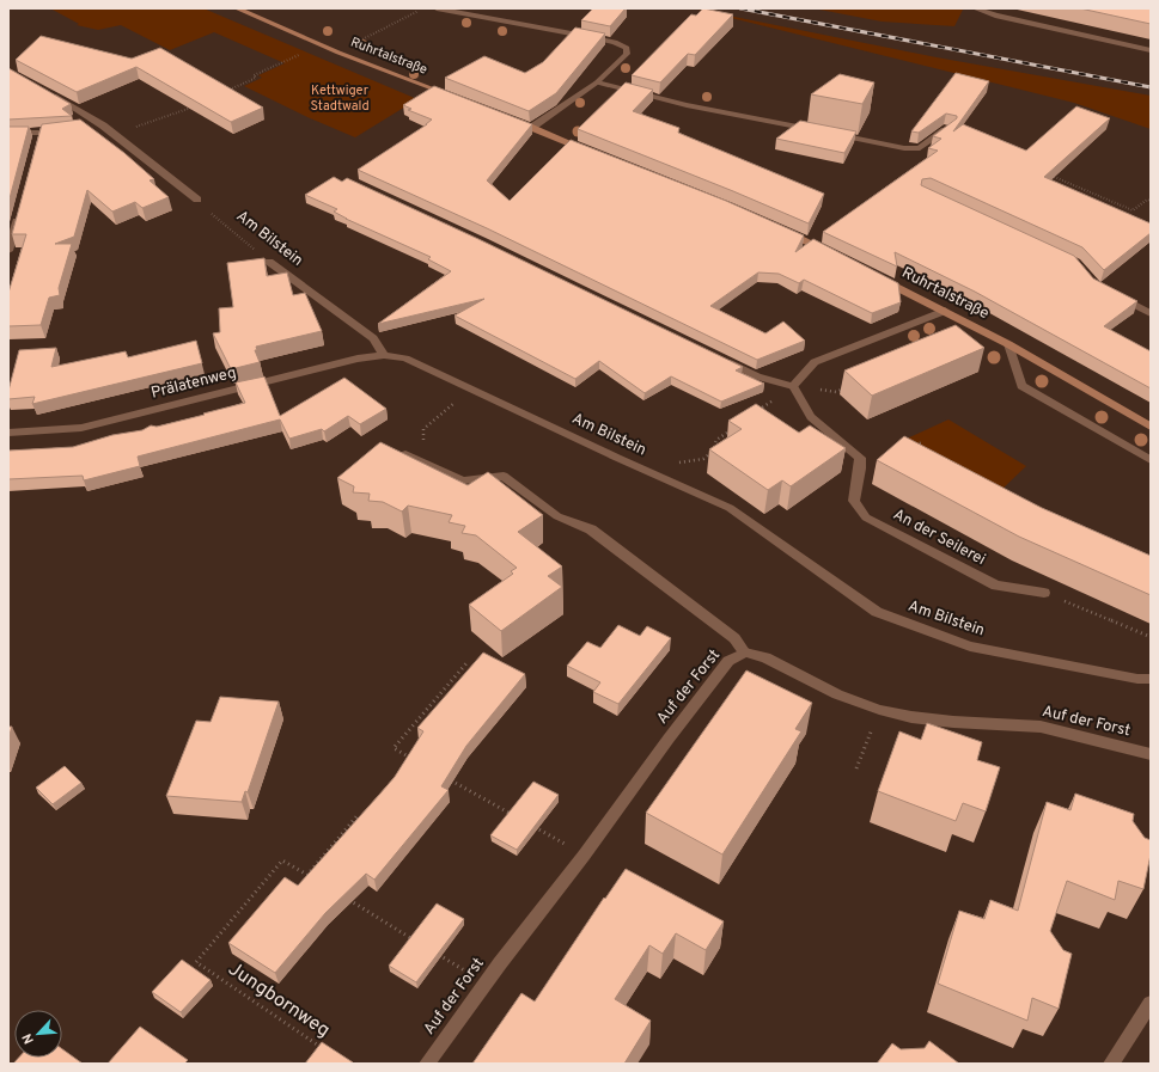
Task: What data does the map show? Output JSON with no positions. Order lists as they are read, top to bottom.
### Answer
{
  "streets": {
    "main road": ["Ruhrtalstraße"],
    "street": [
      "Am Bilstein",
      "Prälatenweg",
      "An der Seilerei",
      "Auf der Forst"
    ],
    "path": ["Jungbornweg"]
  },
  "crossings": [
    ["Am Bilstein", "Prälatenweg"]
  ],
  "parks": ["Kettwiger Stadtwald"],
  "north": "bottom left"
}
